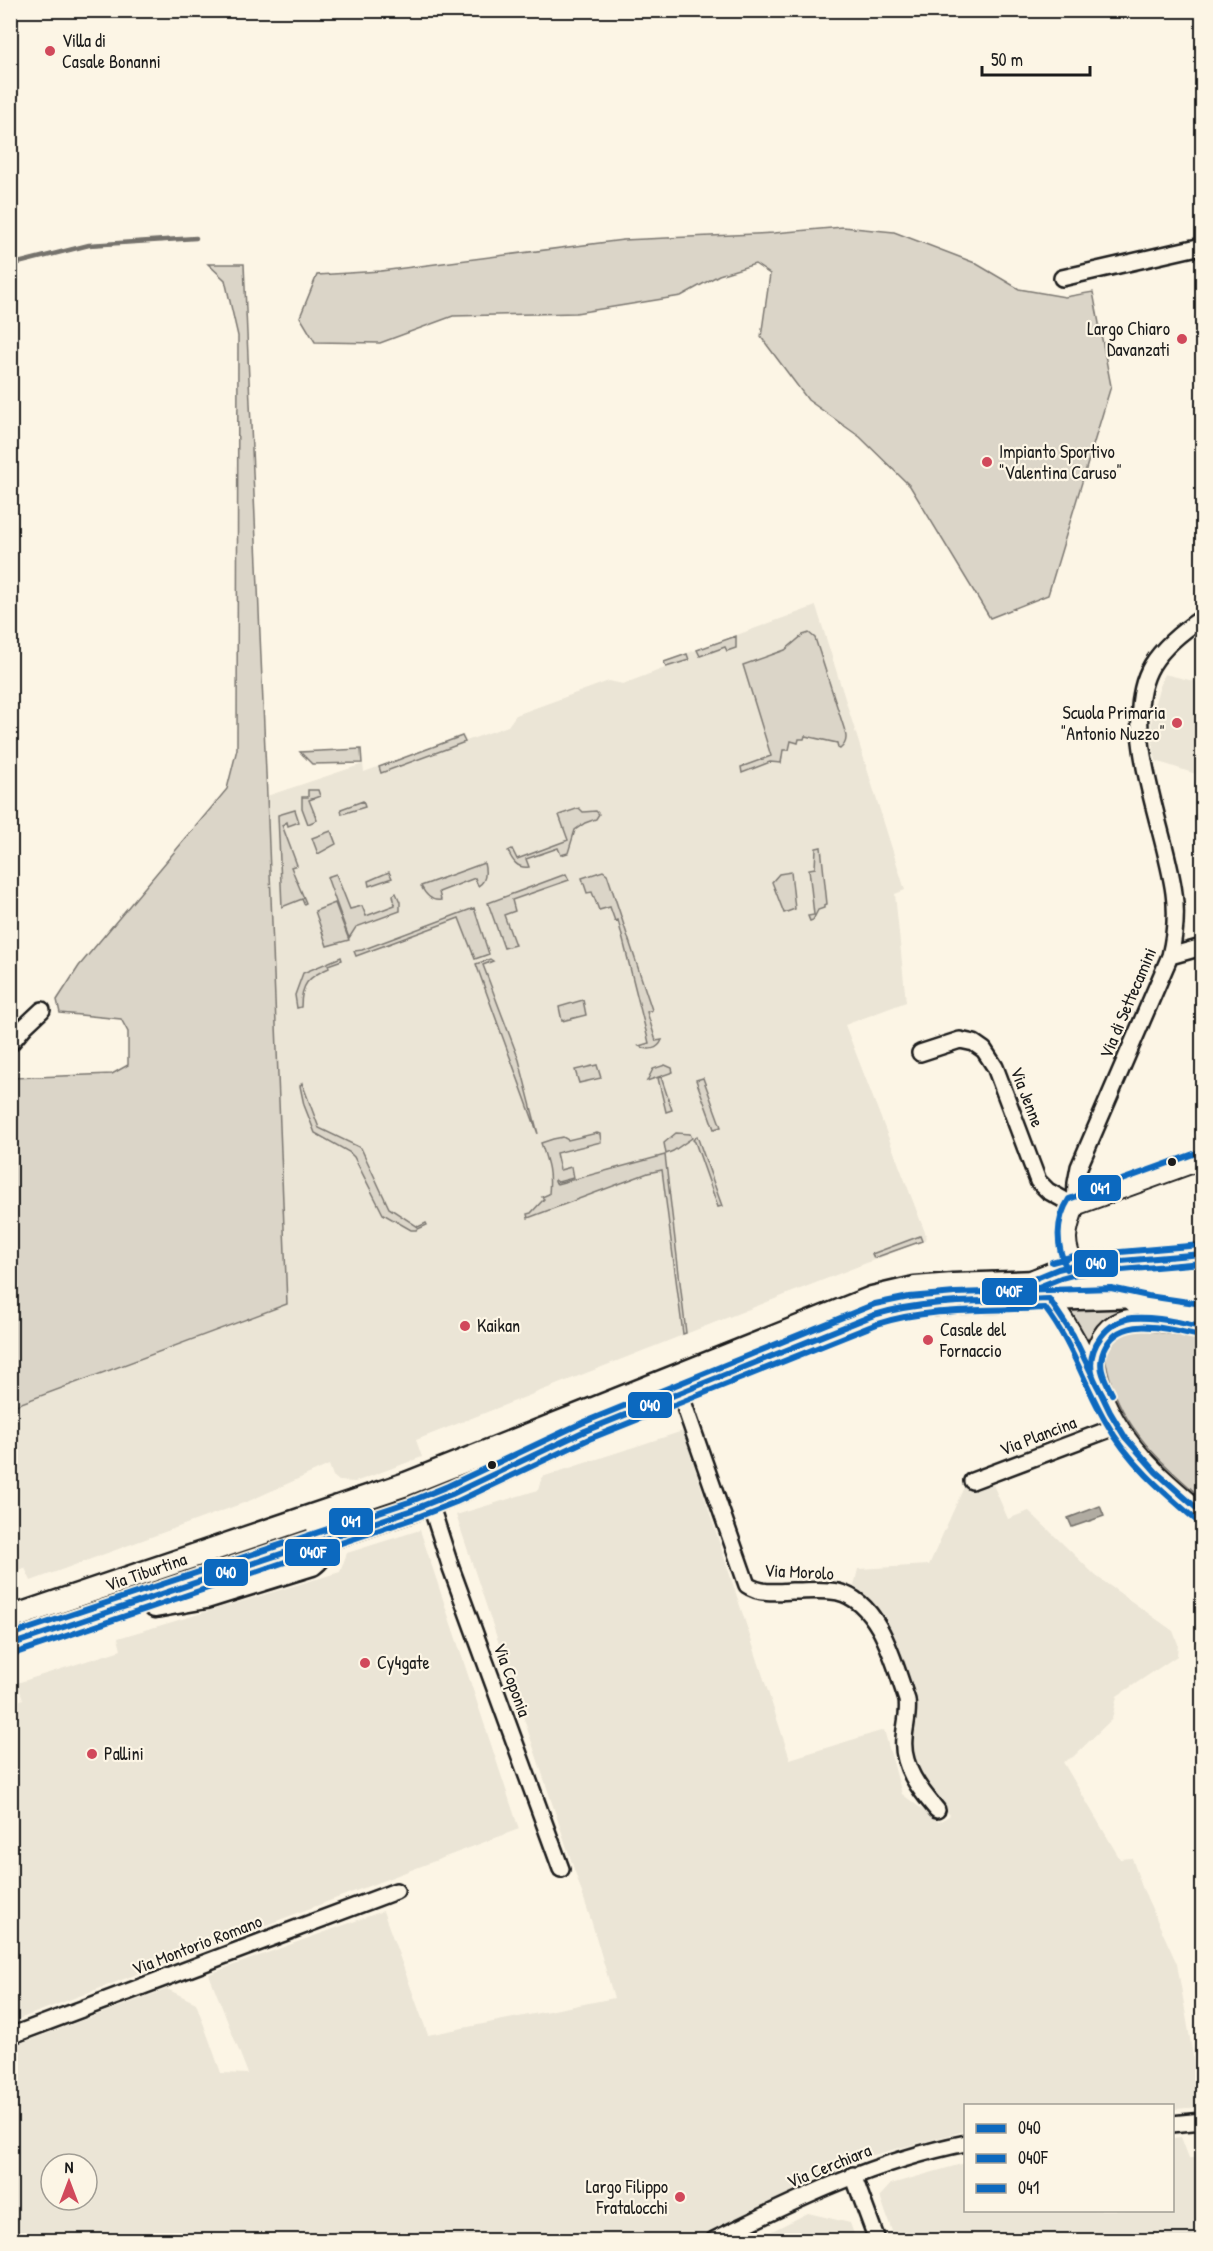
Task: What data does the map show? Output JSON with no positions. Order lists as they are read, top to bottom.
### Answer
{
  "streets": {
    "main road": ["Via Tiburtina"],
    "street": [
      "Via di Settecamini",
      "Via Jenne",
      "Via Plancina",
      "Via Morolo",
      "Via Coponia",
      "Via Montorio Romano",
      "Via Cerchiara"
    ]
  },
  "crossings": [
    ["Via di Settecamini", "Via Jenne"]
  ],
  "places": [
    "Villa di Casale Bonanni",
    "Largo Chiaro Davanzati",
    "Impianto Sportivo \"Valentina Caruso\"",
    "Scuola Primaria \"Antonio Nuzzo\"",
    "Kaikan",
    "Casale del Fornaccio",
    "Cy4gate",
    "Pallini",
    "Largo Filippo Fratalocchi"
  ],
  "lines": ["transit line 041", "transit line 040", "transit line 040F"],
  "legend": ["040", "040F", "041"],
  "scale_bar": "50 m",
  "north": "top"
}
